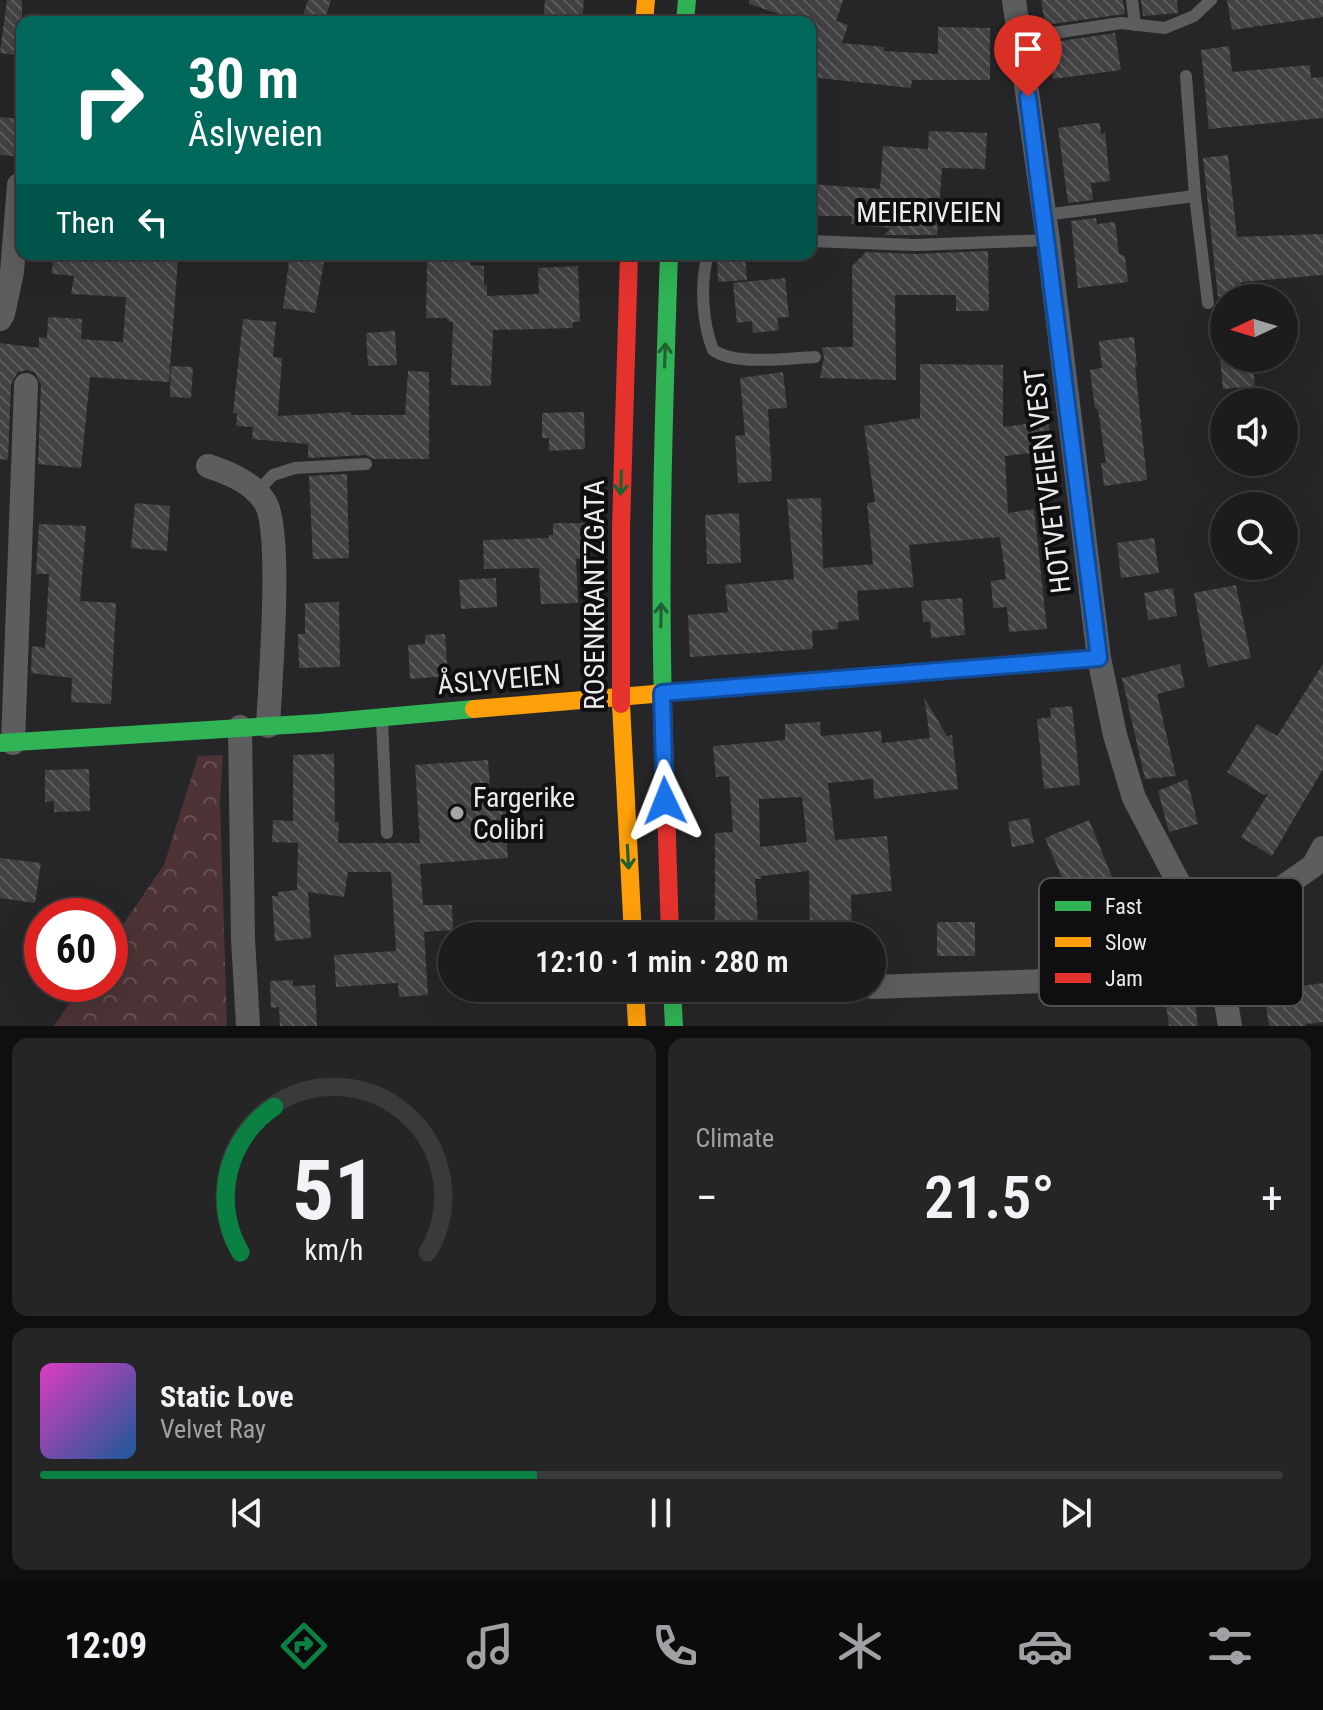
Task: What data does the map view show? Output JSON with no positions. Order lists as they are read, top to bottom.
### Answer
{
  "streets": {
    "main road": ["ROSENKRANTZGATA", "ÅSLYVEIEN"],
    "street": ["HOTVETVEIEN VEST"],
    "lane": ["MEIERIVEIEN"]
  },
  "crossings": [
    ["MEIERIVEIEN", "HOTVETVEIEN VEST"],
    ["HOTVETVEIEN VEST", "ÅSLYVEIEN"],
    ["ROSENKRANTZGATA", "ÅSLYVEIEN"]
  ],
  "places": ["Fargerike Colibri"],
  "legend": ["Fast", "Slow", "Jam"],
  "north": "left",
  "page": {
    "turn": ["30 m", "Åslyveien"],
    "then": "Then",
    "limit": "60",
    "trip": "12:10 · 1 min · 280 m",
    "tile": "Climate",
    "heat": ["−", "21.5°", "+"],
    "song": ["Static Love", "Velvet Ray"],
    "tabs": "12:09",
    "gauge": ["51", "km/h"]
  }
}
